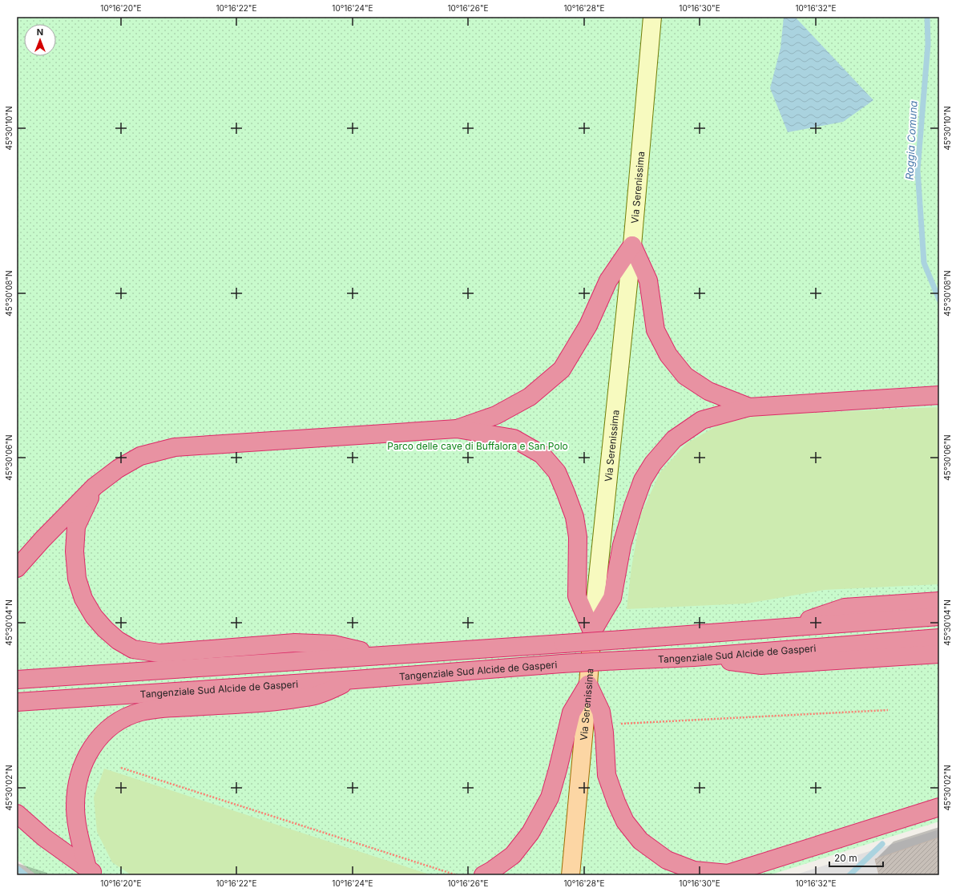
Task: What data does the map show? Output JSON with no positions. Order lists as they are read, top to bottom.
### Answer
{
  "streets": {
    "highway": ["Tangenziale Sud Alcide de Gasperi"],
    "main road": ["Via Serenissima"]
  },
  "water": ["Roggia Comuna"],
  "parks": ["Parco delle cave di Buffalora e San Polo"],
  "scale_bar": "20 m",
  "north": "top",
  "coordinates": [
    "10°16'20\"E",
    "10°16'22\"E",
    "10°16'24\"E",
    "10°16'26\"E",
    "10°16'28\"E",
    "10°16'30\"E",
    "10°16'32\"E",
    "45°30'10\"N",
    "45°30'08\"N",
    "45°30'06\"N",
    "45°30'04\"N",
    "45°30'02\"N"
  ]
}
